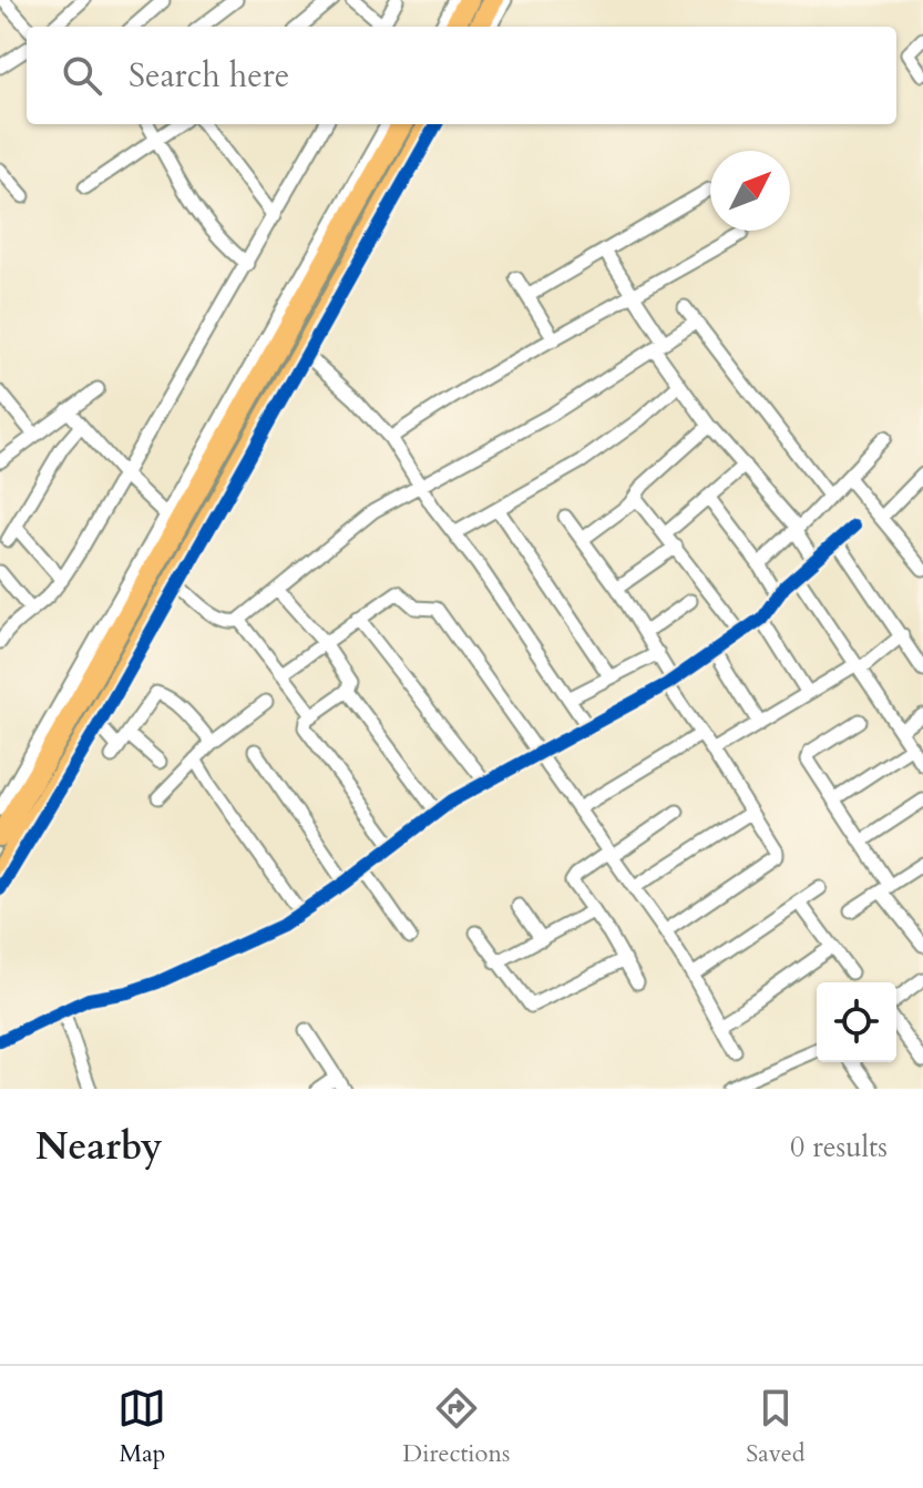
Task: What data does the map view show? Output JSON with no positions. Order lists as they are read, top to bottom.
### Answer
{
  "north": "top right",
  "page": {
    "search": "Search here",
    "heading": ["Nearby", "0 results"],
    "nav": ["Map", "Directions", "Saved"]
  }
}
